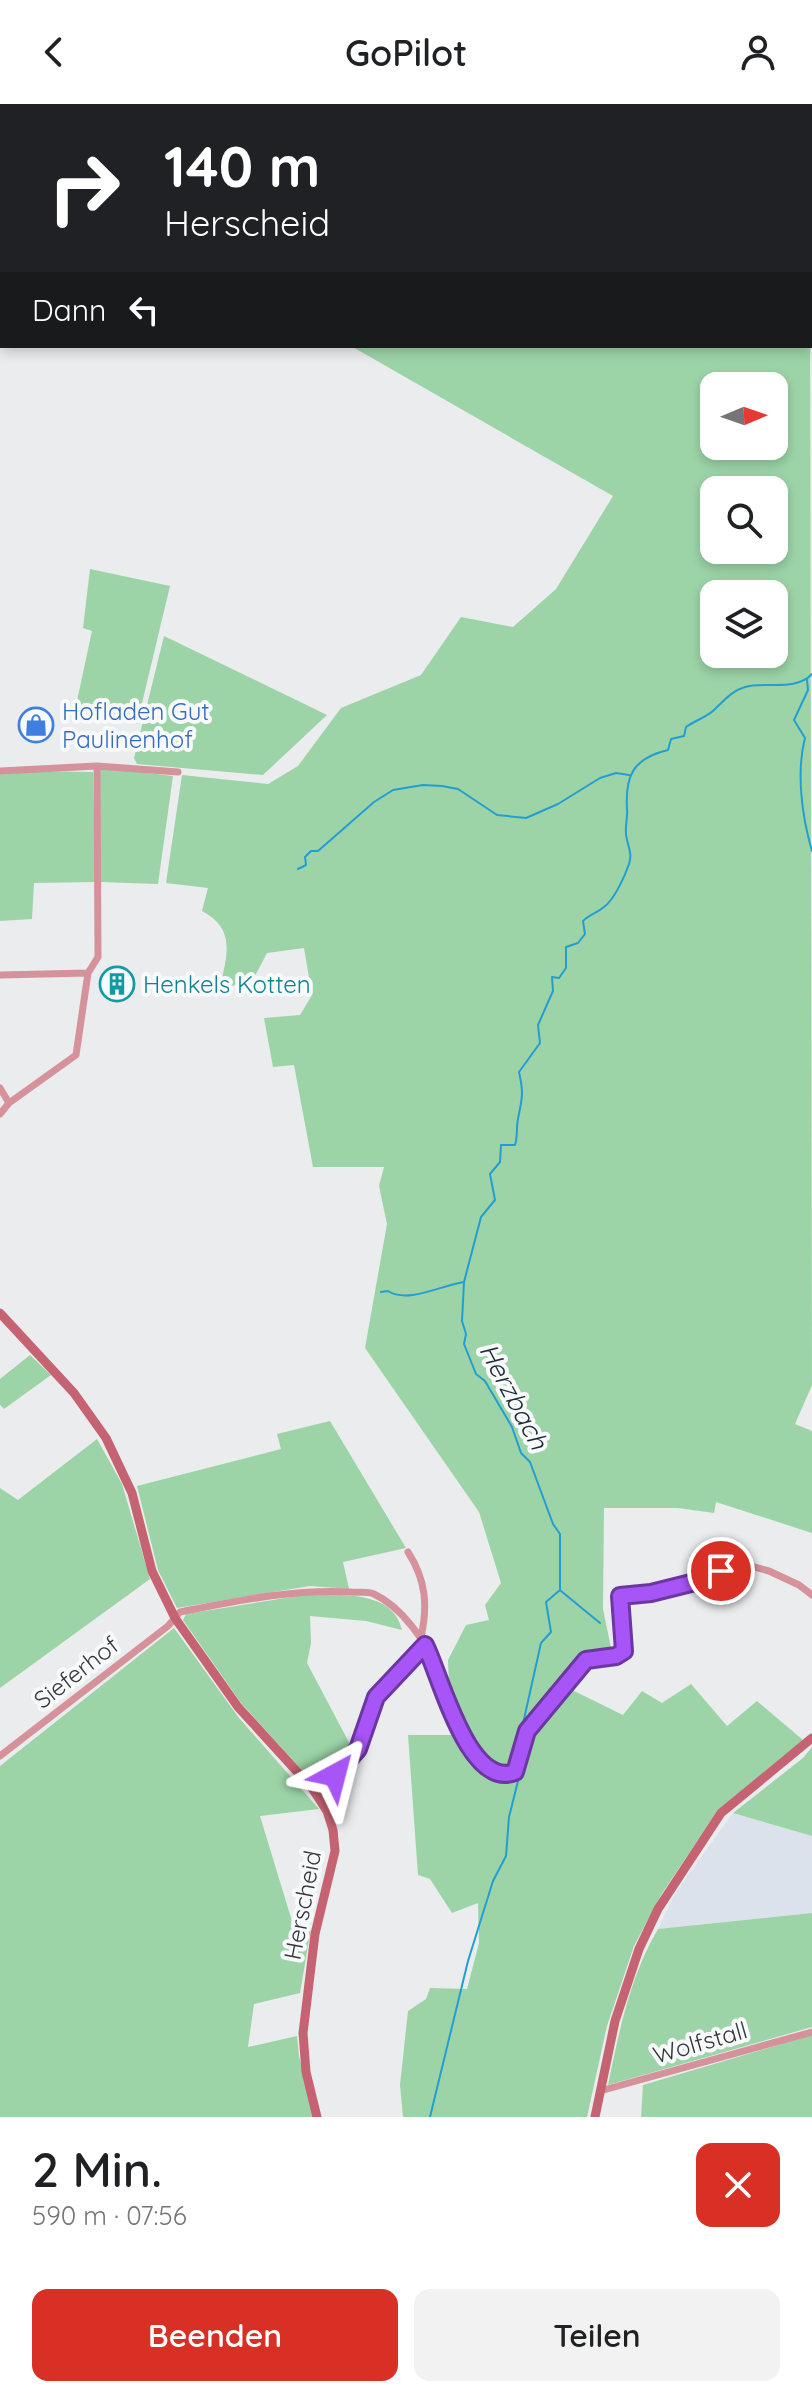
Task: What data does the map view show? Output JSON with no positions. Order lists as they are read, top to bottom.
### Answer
{
  "streets": {
    "street": ["Sieferhof", "Herscheid", "Wolfstall"]
  },
  "crossings": [
    ["Sieferhof", "Herscheid"]
  ],
  "water": ["Herzbach"],
  "places": {
    "shop": ["Hofladen Gut Paulinenhof"],
    "building": ["Henkels Kotten"]
  },
  "north": "right",
  "page": {
    "header": "GoPilot",
    "turn": ["140 m", "Herscheid"],
    "then": "Dann",
    "heading": ["2 Min.", "590 m · 07:56"],
    "buttons": ["Beenden", "Teilen"]
  }
}
